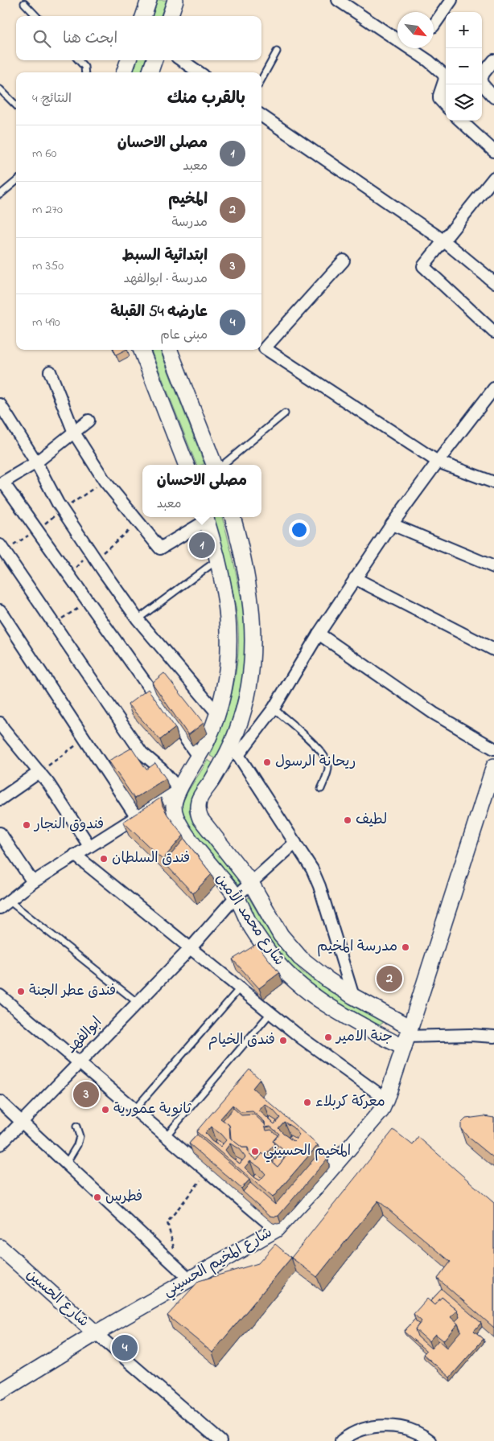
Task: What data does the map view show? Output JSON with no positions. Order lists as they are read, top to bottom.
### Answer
{
  "streets": {
    "main road": ["شارع محمد الأمين", "شارع المخيم الحسيني", "شارع الحسين"],
    "street": ["ابوالفهد"]
  },
  "crossings": [
    ["شارع محمد الأمين", "ابوالفهد"],
    ["شارع محمد الأمين", "شارع المخيم الحسيني"],
    ["شارع المخيم الحسيني", "شارع الحسين"]
  ],
  "places": [
    "ريحانة الرسول",
    "لطيف",
    "فندوق النجار",
    "فندق السلطان",
    "مدرسة المخيم",
    "فندق عطر الجنة",
    "جنة الامير",
    "فندق الخيام",
    "معركة كربلاء",
    "ثانوية عمورية",
    "المخيم الحسيني",
    "فطرس"
  ],
  "north": "bottom right",
  "page": {
    "map_buttons": ["+", "−"],
    "search": "ابحث هنا",
    "heading": ["بالقرب منك", "النتائج: 4"],
    "list": [
      {
        "mark": "1",
        "name": "مصلى الاحسان",
        "note": "معبد",
        "value": "60 m"
      },
      {
        "mark": "2",
        "name": "المخيم",
        "note": "مدرسة",
        "value": "270 m"
      },
      {
        "mark": "3",
        "name": "ابتدائية السبط",
        "note": "مدرسة · ابوالفهد",
        "value": "350 m"
      },
      {
        "mark": "4",
        "name": "عارضه 54 القبلة",
        "note": "مبنى عام",
        "value": "490 m"
      }
    ],
    "popup": ["مصلى الاحسان", "معبد"],
    "pins": [
      "1",
      "2",
      "3",
      "4"
    ]
  }
}
